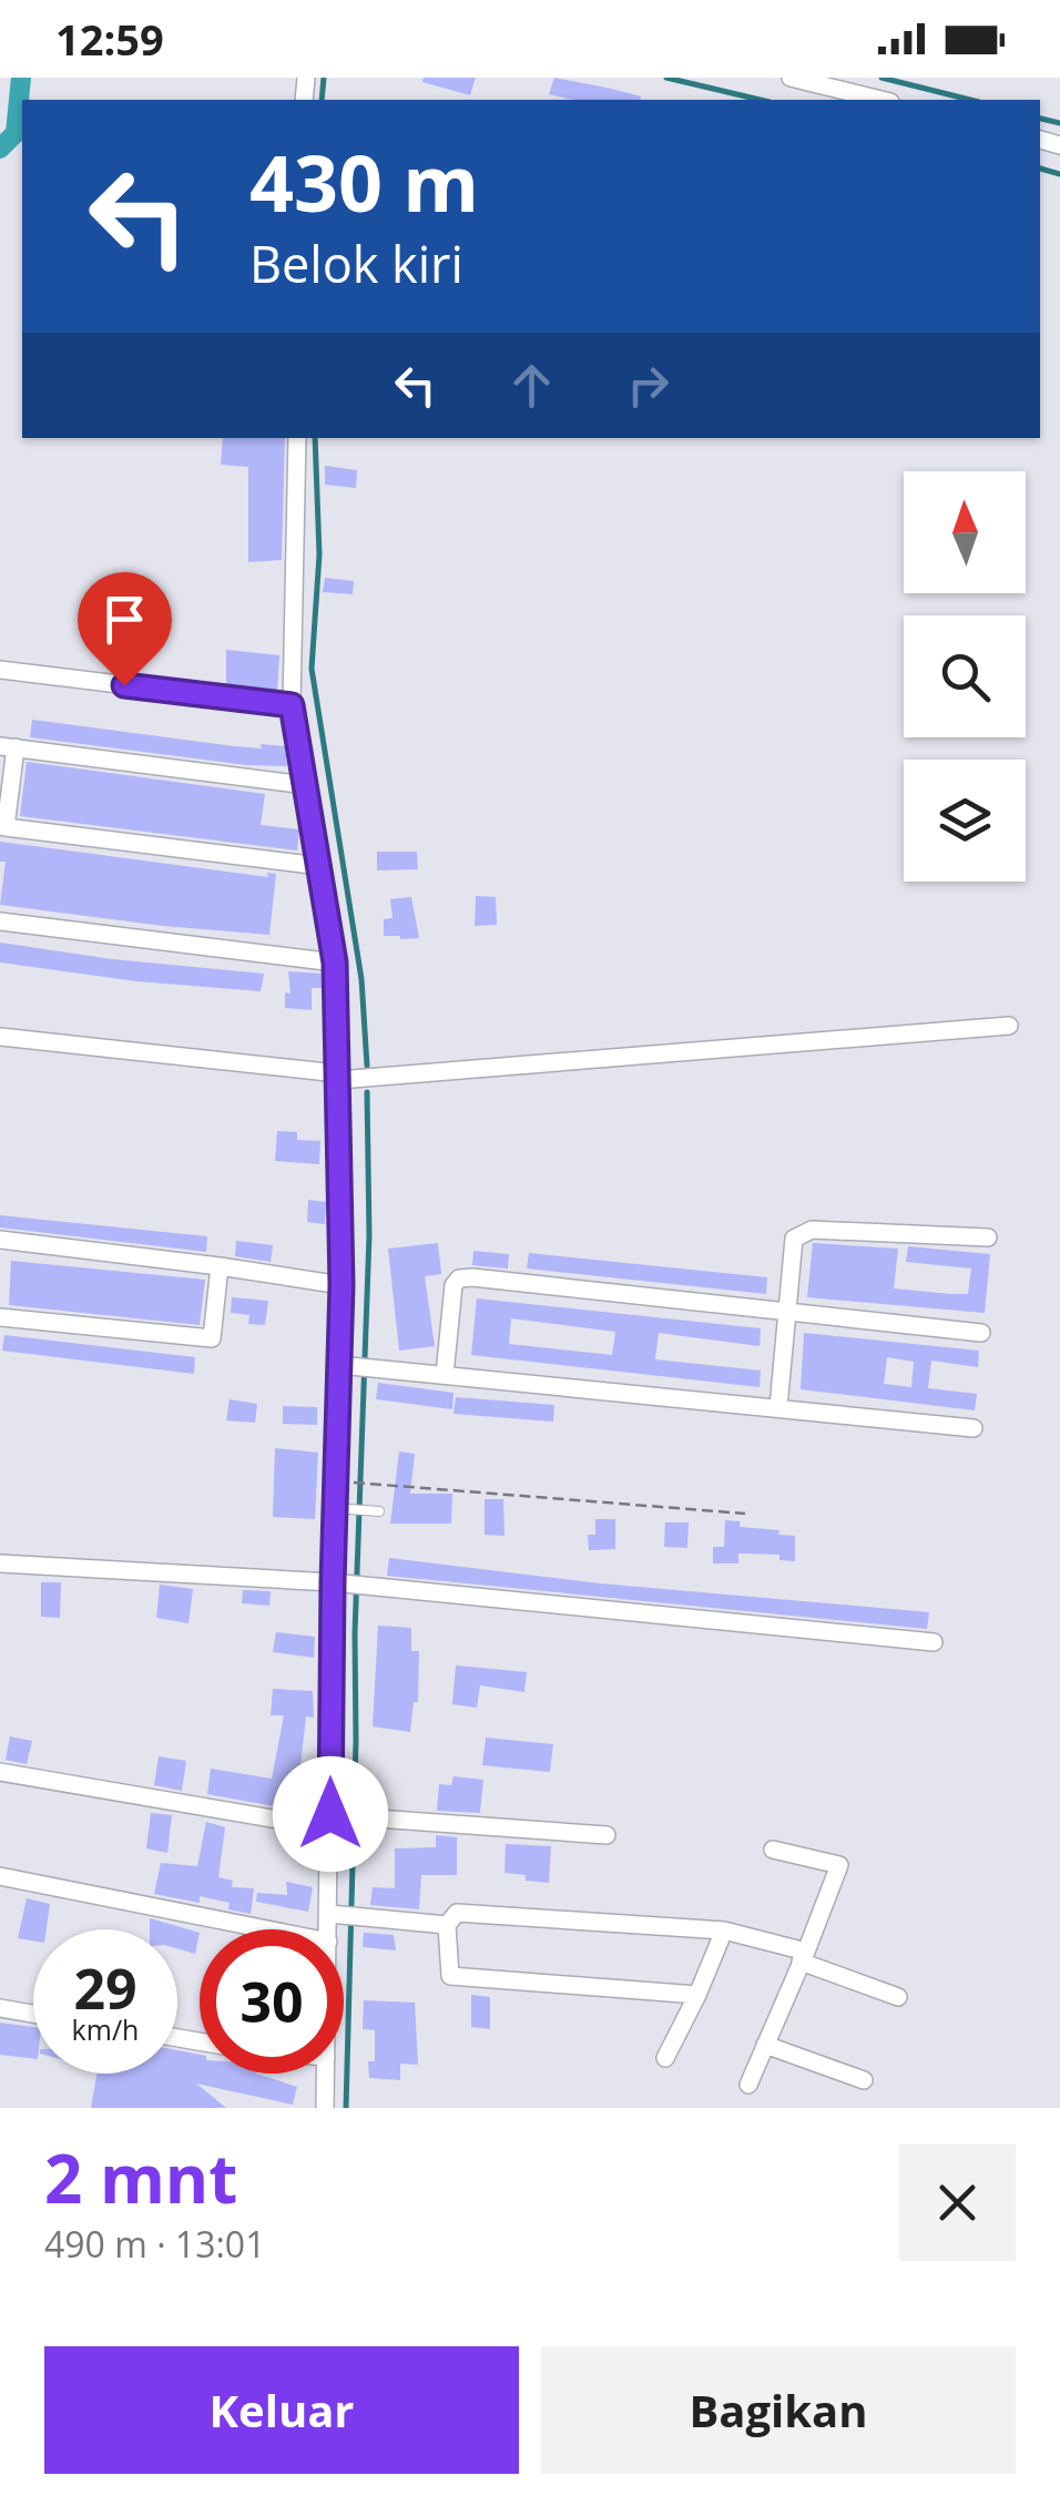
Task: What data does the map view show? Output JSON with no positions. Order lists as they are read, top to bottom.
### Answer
{
  "north": "top",
  "page": {
    "status": "12:59",
    "turn": ["430 m", "Belok kiri"],
    "speed": "29 km/h",
    "limit": "30",
    "heading": ["2 mnt", "490 m · 13:01"],
    "buttons": ["Keluar", "Bagikan"]
  }
}
